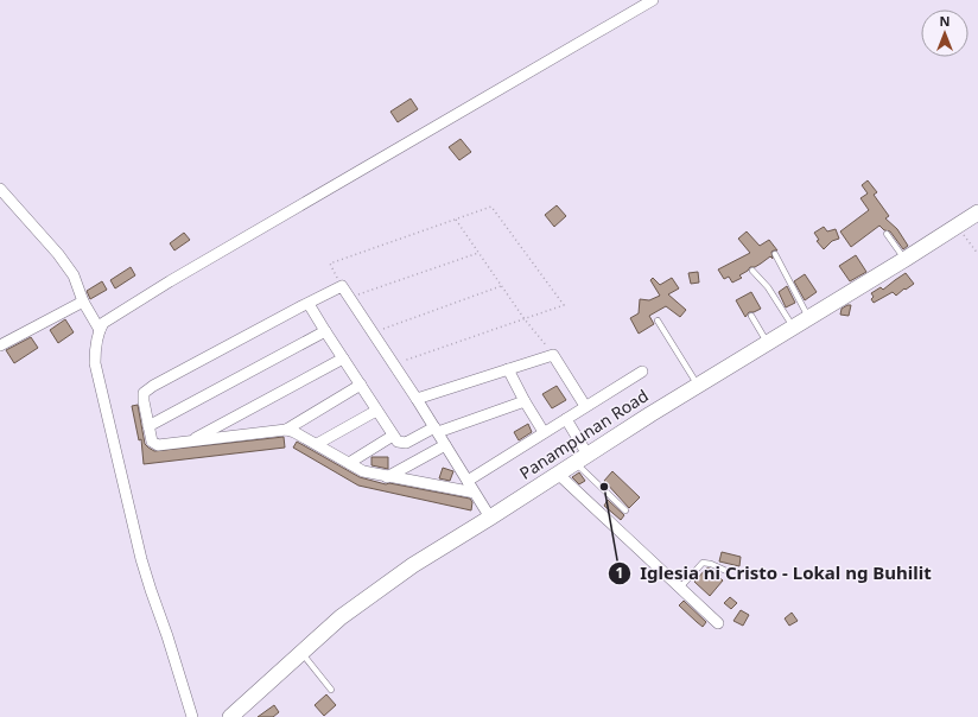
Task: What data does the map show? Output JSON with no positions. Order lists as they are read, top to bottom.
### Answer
{
  "streets": {
    "street": ["Panampunan Road"]
  },
  "places": ["Iglesia ni Cristo - Lokal ng Buhilit"],
  "north": "top"
}
